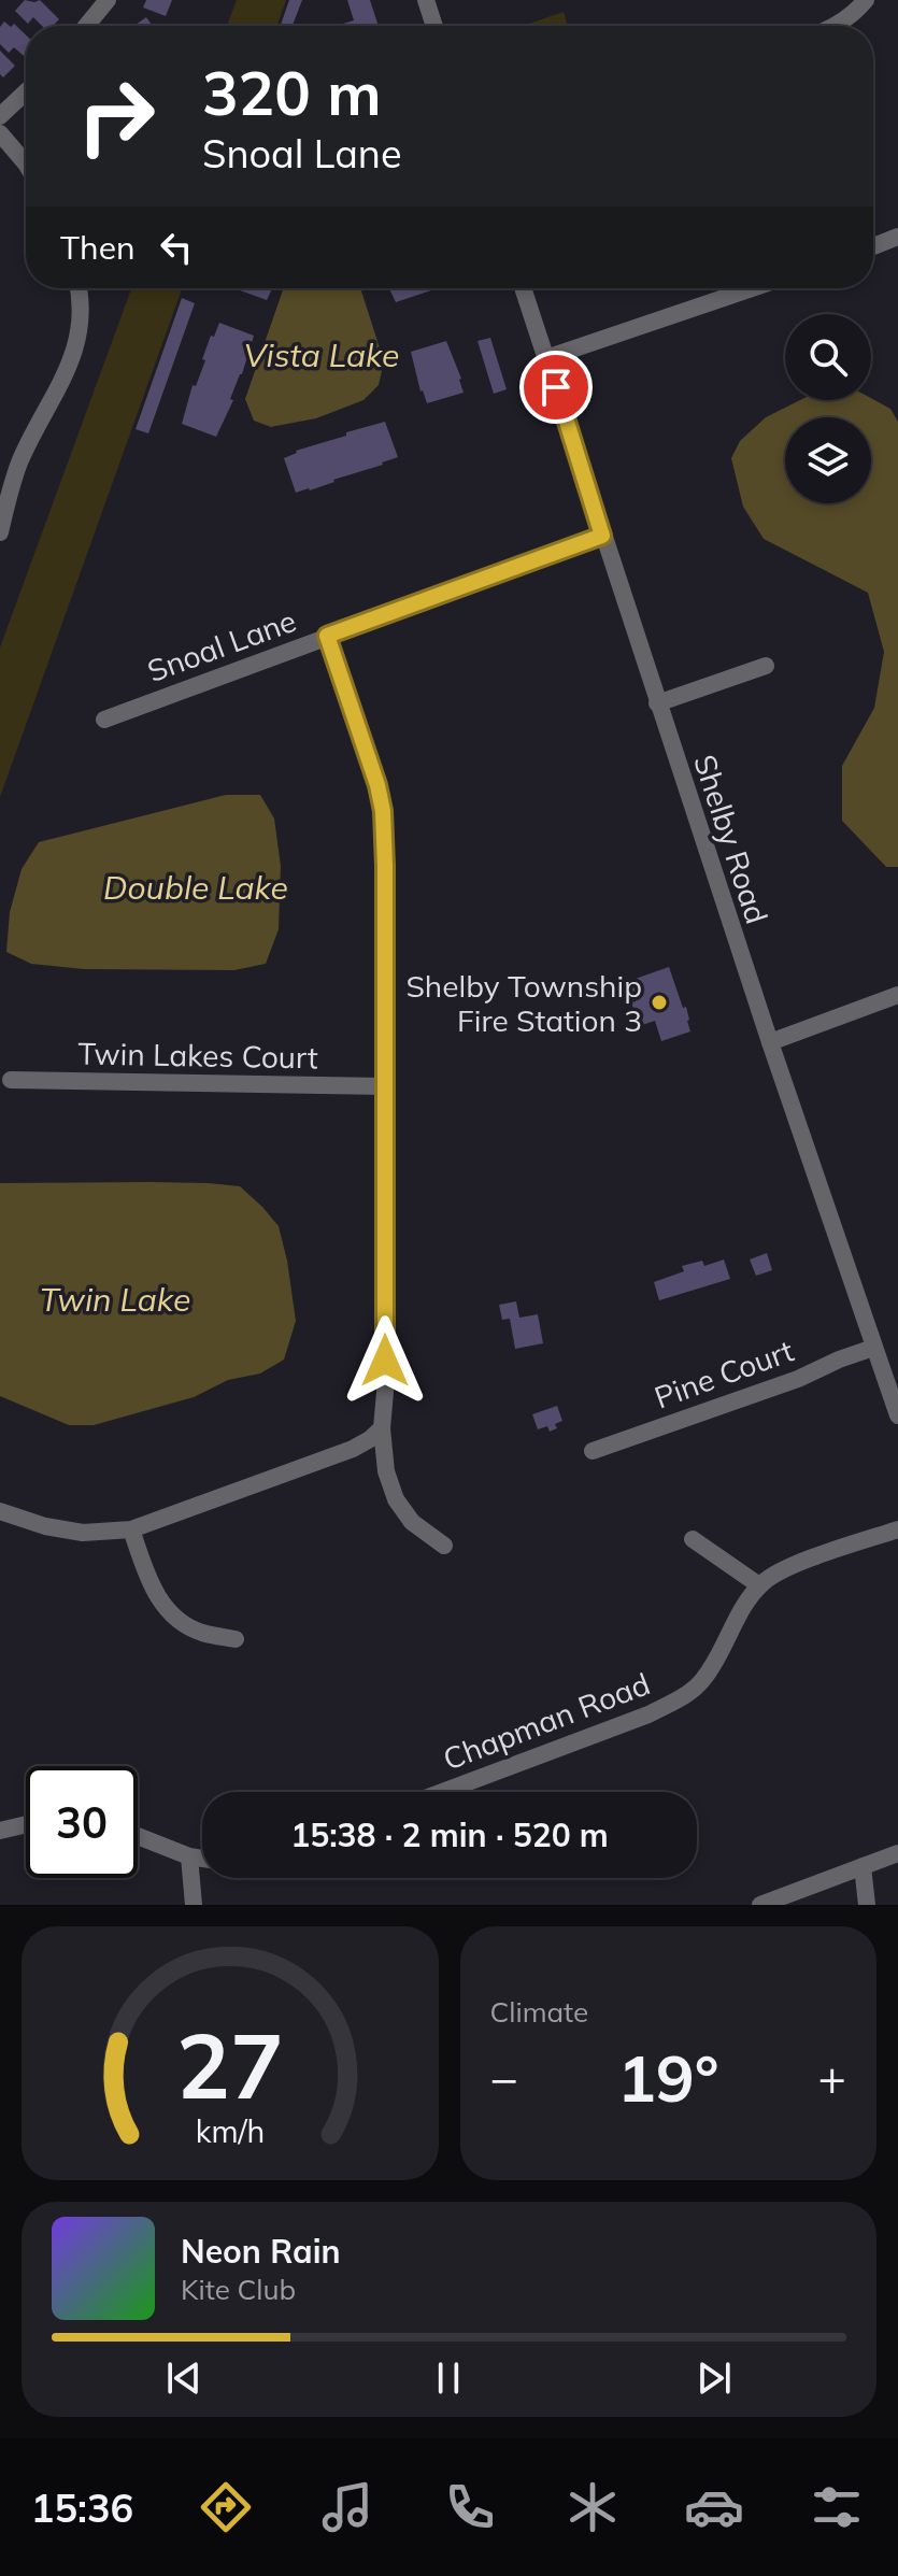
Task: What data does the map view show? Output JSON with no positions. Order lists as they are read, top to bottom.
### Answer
{
  "streets": {
    "street": [
      "Snoal Lane",
      "Shelby Road",
      "Twin Lakes Court",
      "Pine Court",
      "Chapman Road"
    ]
  },
  "crossings": [
    ["Snoal Lane", "Shelby Road"],
    ["Shelby Road", "Pine Court"]
  ],
  "water": ["Vista Lake", "Double Lake", "Twin Lake"],
  "places": ["Shelby Township Fire Station 3"],
  "page": {
    "turn": ["320 m", "Snoal Lane"],
    "then": "Then",
    "limit": "30",
    "trip": "15:38 · 2 min · 520 m",
    "tile": "Climate",
    "heat": ["−", "19°", "+"],
    "song": ["Neon Rain", "Kite Club"],
    "tabs": "15:36",
    "gauge": ["27", "km/h"]
  }
}
